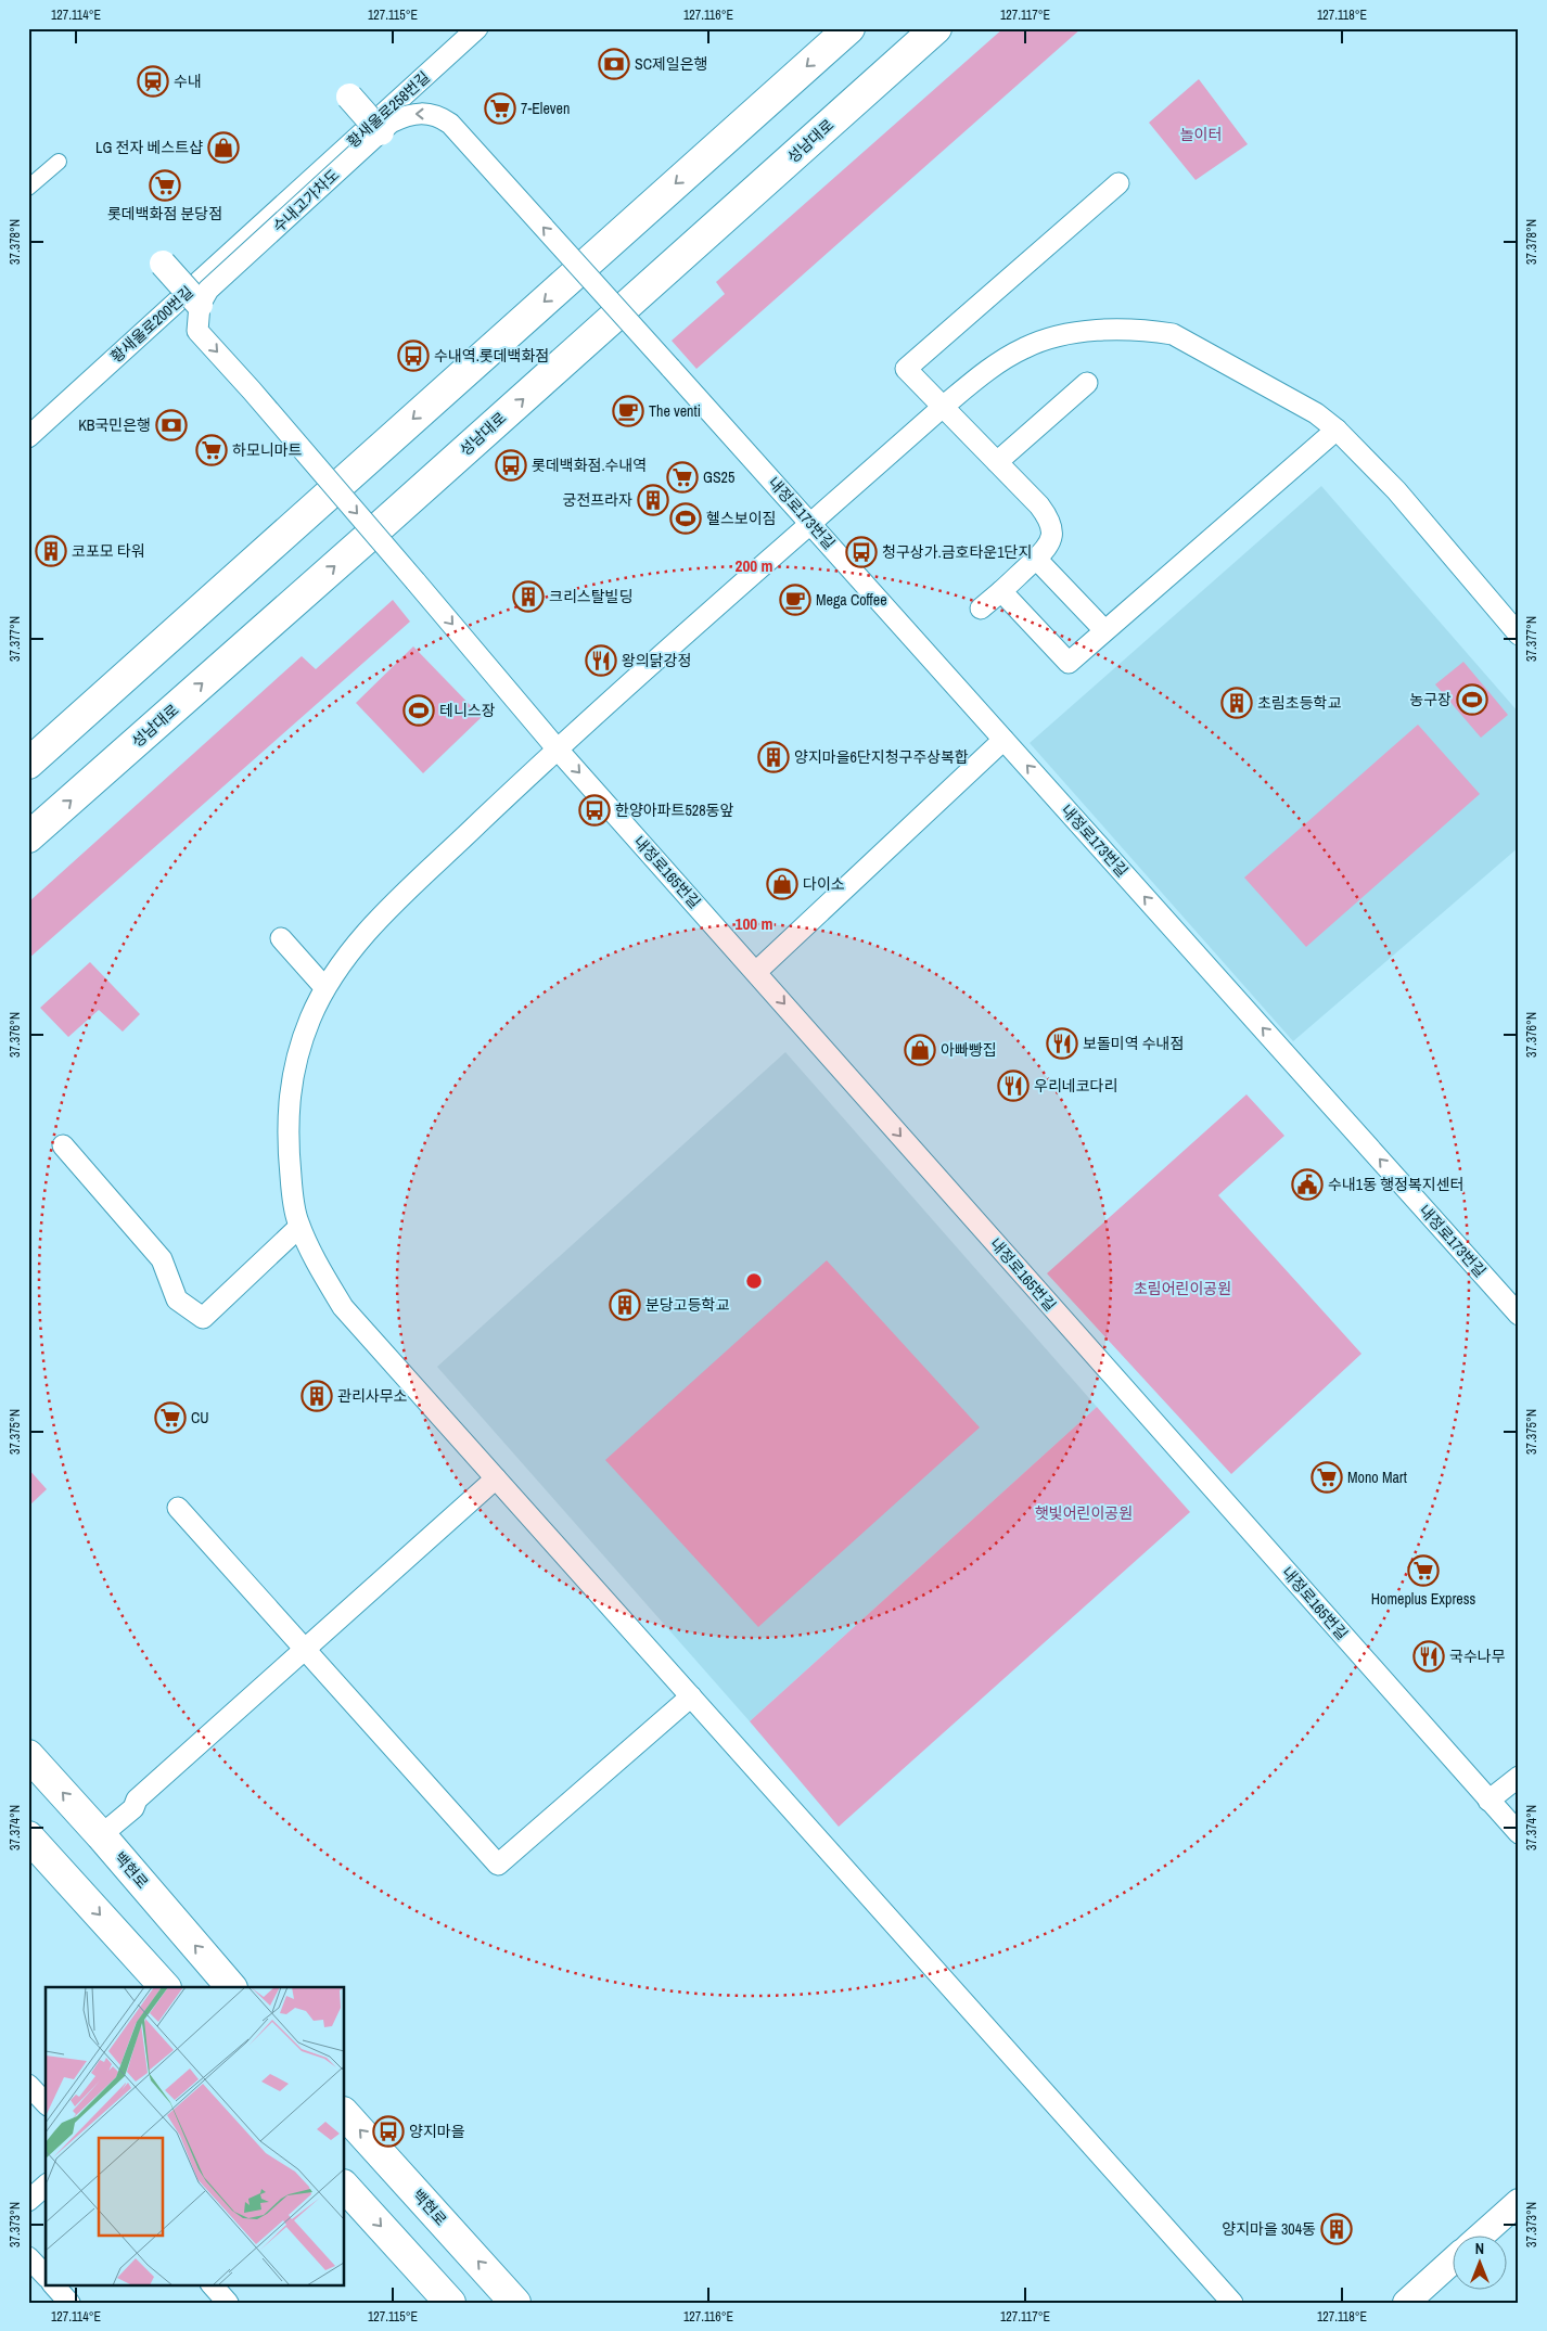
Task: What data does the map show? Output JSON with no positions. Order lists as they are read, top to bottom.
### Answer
{
  "streets": {
    "main road": ["성남대로", "백현로"],
    "street": [
      "황새울로258번길",
      "수내고가차도",
      "황새울로200번길",
      "내정로173번길",
      "내정로165번길"
    ]
  },
  "crossings": [
    ["황새울로258번길", "황새울로200번길"],
    ["수내고가차도", "내정로173번길"],
    ["수내고가차도", "내정로165번길"]
  ],
  "one_way": ["수내고가차도", "내정로173번길", "내정로165번길"],
  "parks": ["놀이터", "초림어린이공원", "햇빛어린이공원"],
  "places": {
    "bank": ["SC제일은행", "KB국민은행"],
    "station": ["수내"],
    "supermarket": [
      "7-Eleven",
      "롯데백화점 분당점",
      "하모니마트",
      "GS25",
      "CU",
      "Mono Mart",
      "Homeplus Express"
    ],
    "shop": ["LG 전자 베스트샵", "다이소", "아빠빵집"],
    "bus stop": [
      "수내역.롯데백화점",
      "롯데백화점.수내역",
      "청구상가.금호타운1단지",
      "한양아파트528동앞",
      "양지마을"
    ],
    "cafe": ["The venti", "Mega Coffee"],
    "building": [
      "궁전프라자",
      "코포모 타워",
      "크리스탈빌딩",
      "초림초등학교",
      "양지마을6단지청구주상복합",
      "분당고등학교",
      "관리사무소",
      "양지마을 304동"
    ],
    "sports": ["헬스보이짐", "농구장", "테니스장"],
    "restaurant": [
      "왕의닭강정",
      "보돌미역 수내점",
      "우리네코다리",
      "국수나무"
    ],
    "public building": ["수내1동 행정복지센터"]
  },
  "north": "top",
  "coordinates": [
    "127.114°E",
    "127.115°E",
    "127.116°E",
    "127.117°E",
    "127.118°E",
    "37.378°N",
    "37.377°N",
    "37.376°N",
    "37.375°N",
    "37.374°N",
    "37.373°N"
  ],
  "rings": ["200 m", "100 m"]
}
